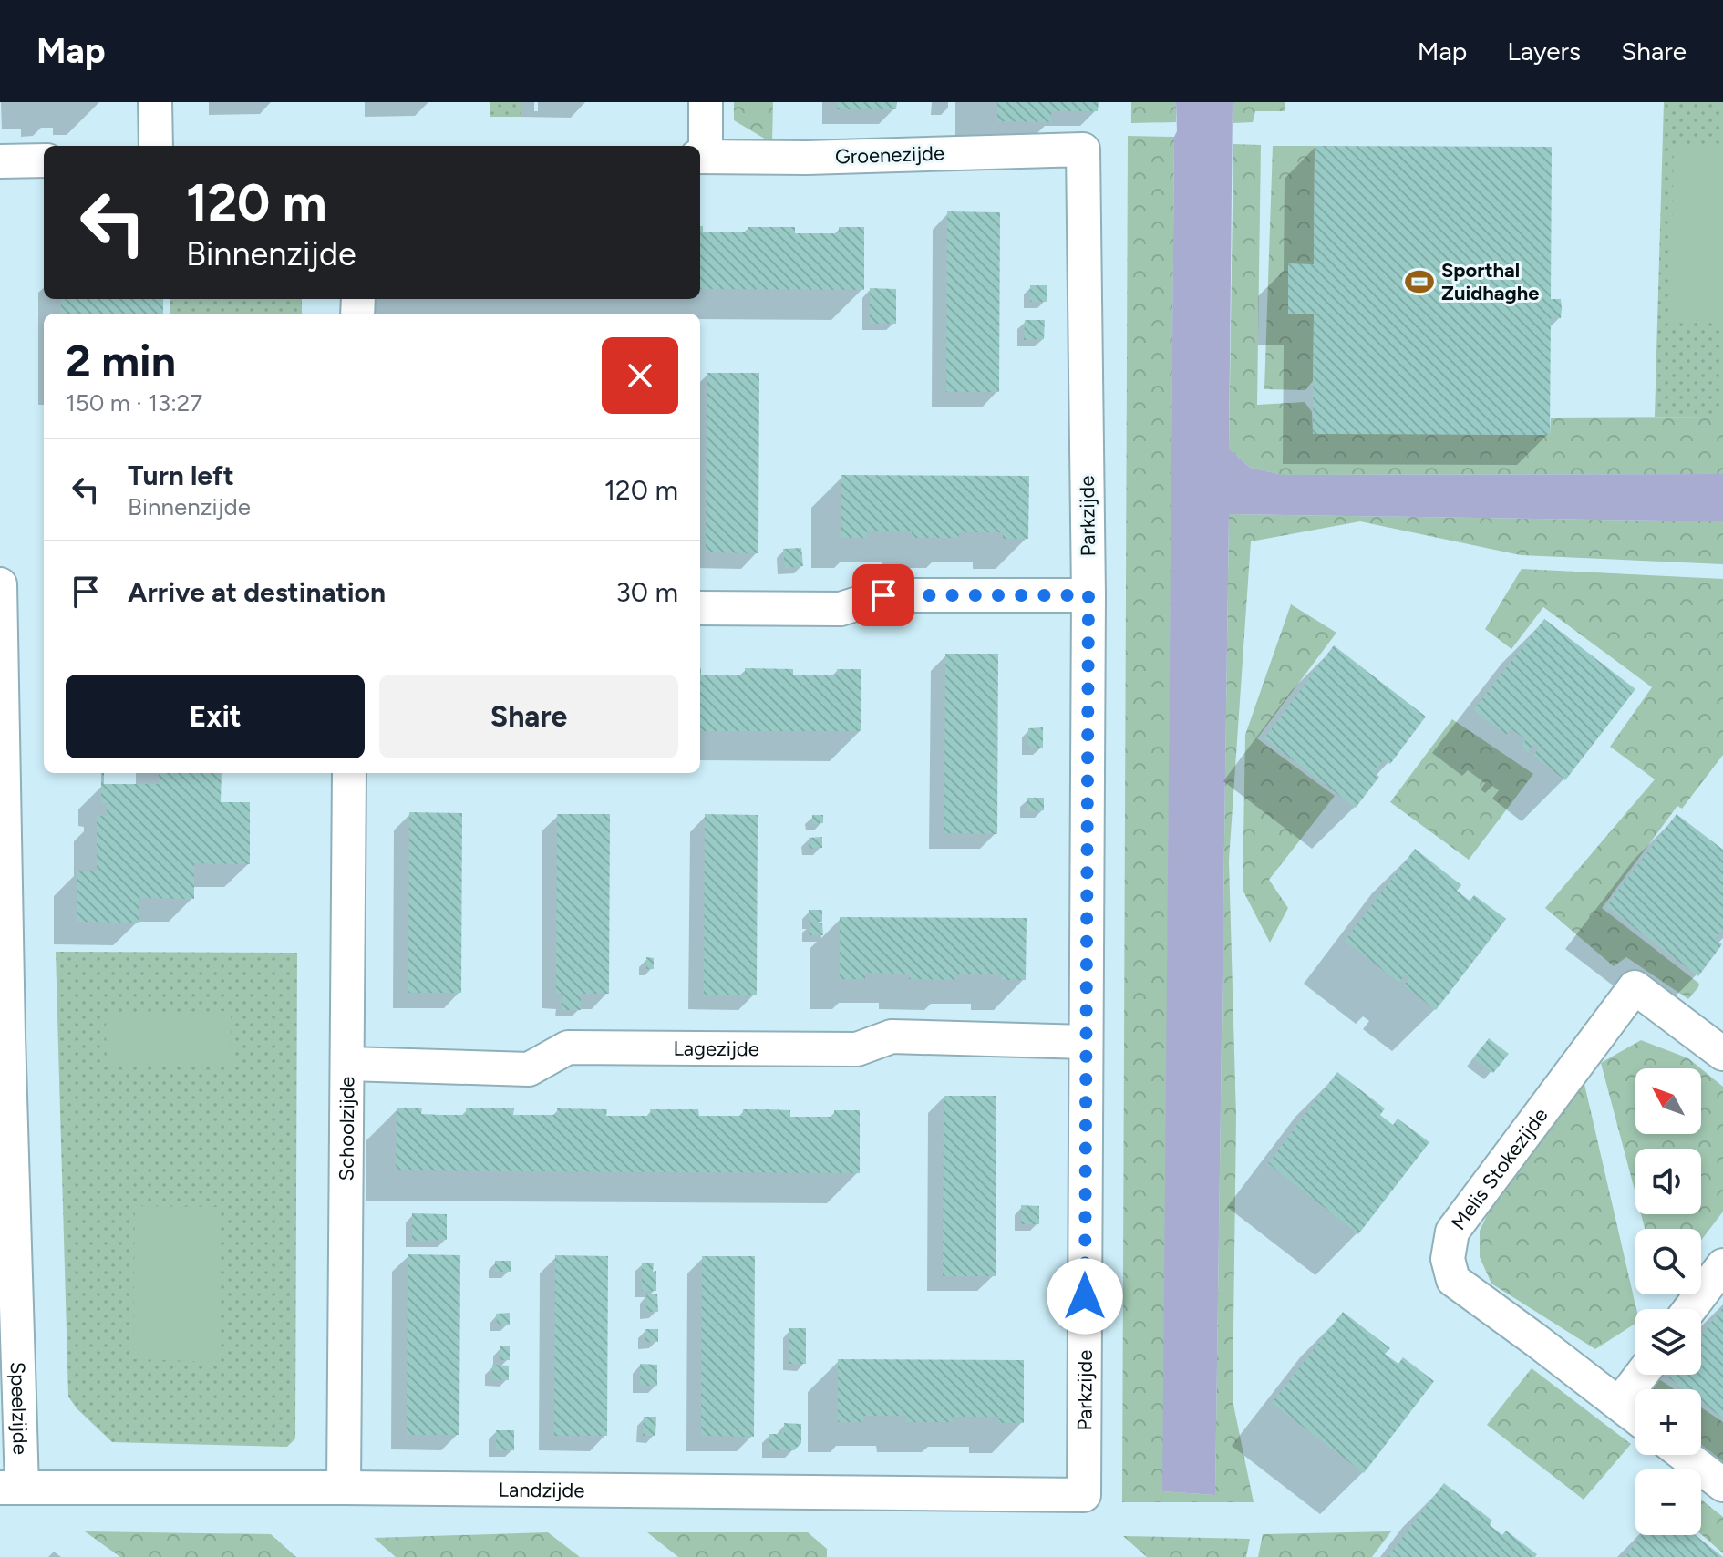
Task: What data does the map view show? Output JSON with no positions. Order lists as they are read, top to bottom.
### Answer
{
  "streets": {
    "street": [
      "Groenezijde",
      "Parkzijde",
      "Lagezijde",
      "Schoolzijde",
      "Melis Stokezijde",
      "Speelzijde",
      "Landzijde"
    ]
  },
  "crossings": [
    ["Groenezijde", "Parkzijde"],
    ["Parkzijde", "Lagezijde"],
    ["Parkzijde", "Landzijde"],
    ["Lagezijde", "Schoolzijde"],
    ["Schoolzijde", "Landzijde"],
    ["Speelzijde", "Landzijde"]
  ],
  "places": {
    "sports": ["Sporthal Zuidhaghe"]
  },
  "north": "top left",
  "page": {
    "header": "Map",
    "nav": ["Map", "Layers", "Share"],
    "turn": ["120 m", "Binnenzijde"],
    "heading": ["2 min", "150 m · 13:27"],
    "list": [
      {
        "name": "Turn left",
        "note": "Binnenzijde",
        "value": "120 m"
      },
      {
        "name": "Arrive at destination",
        "value": "30 m"
      }
    ],
    "buttons": ["Exit", "Share"],
    "map_buttons": ["+", "−"]
  }
}
